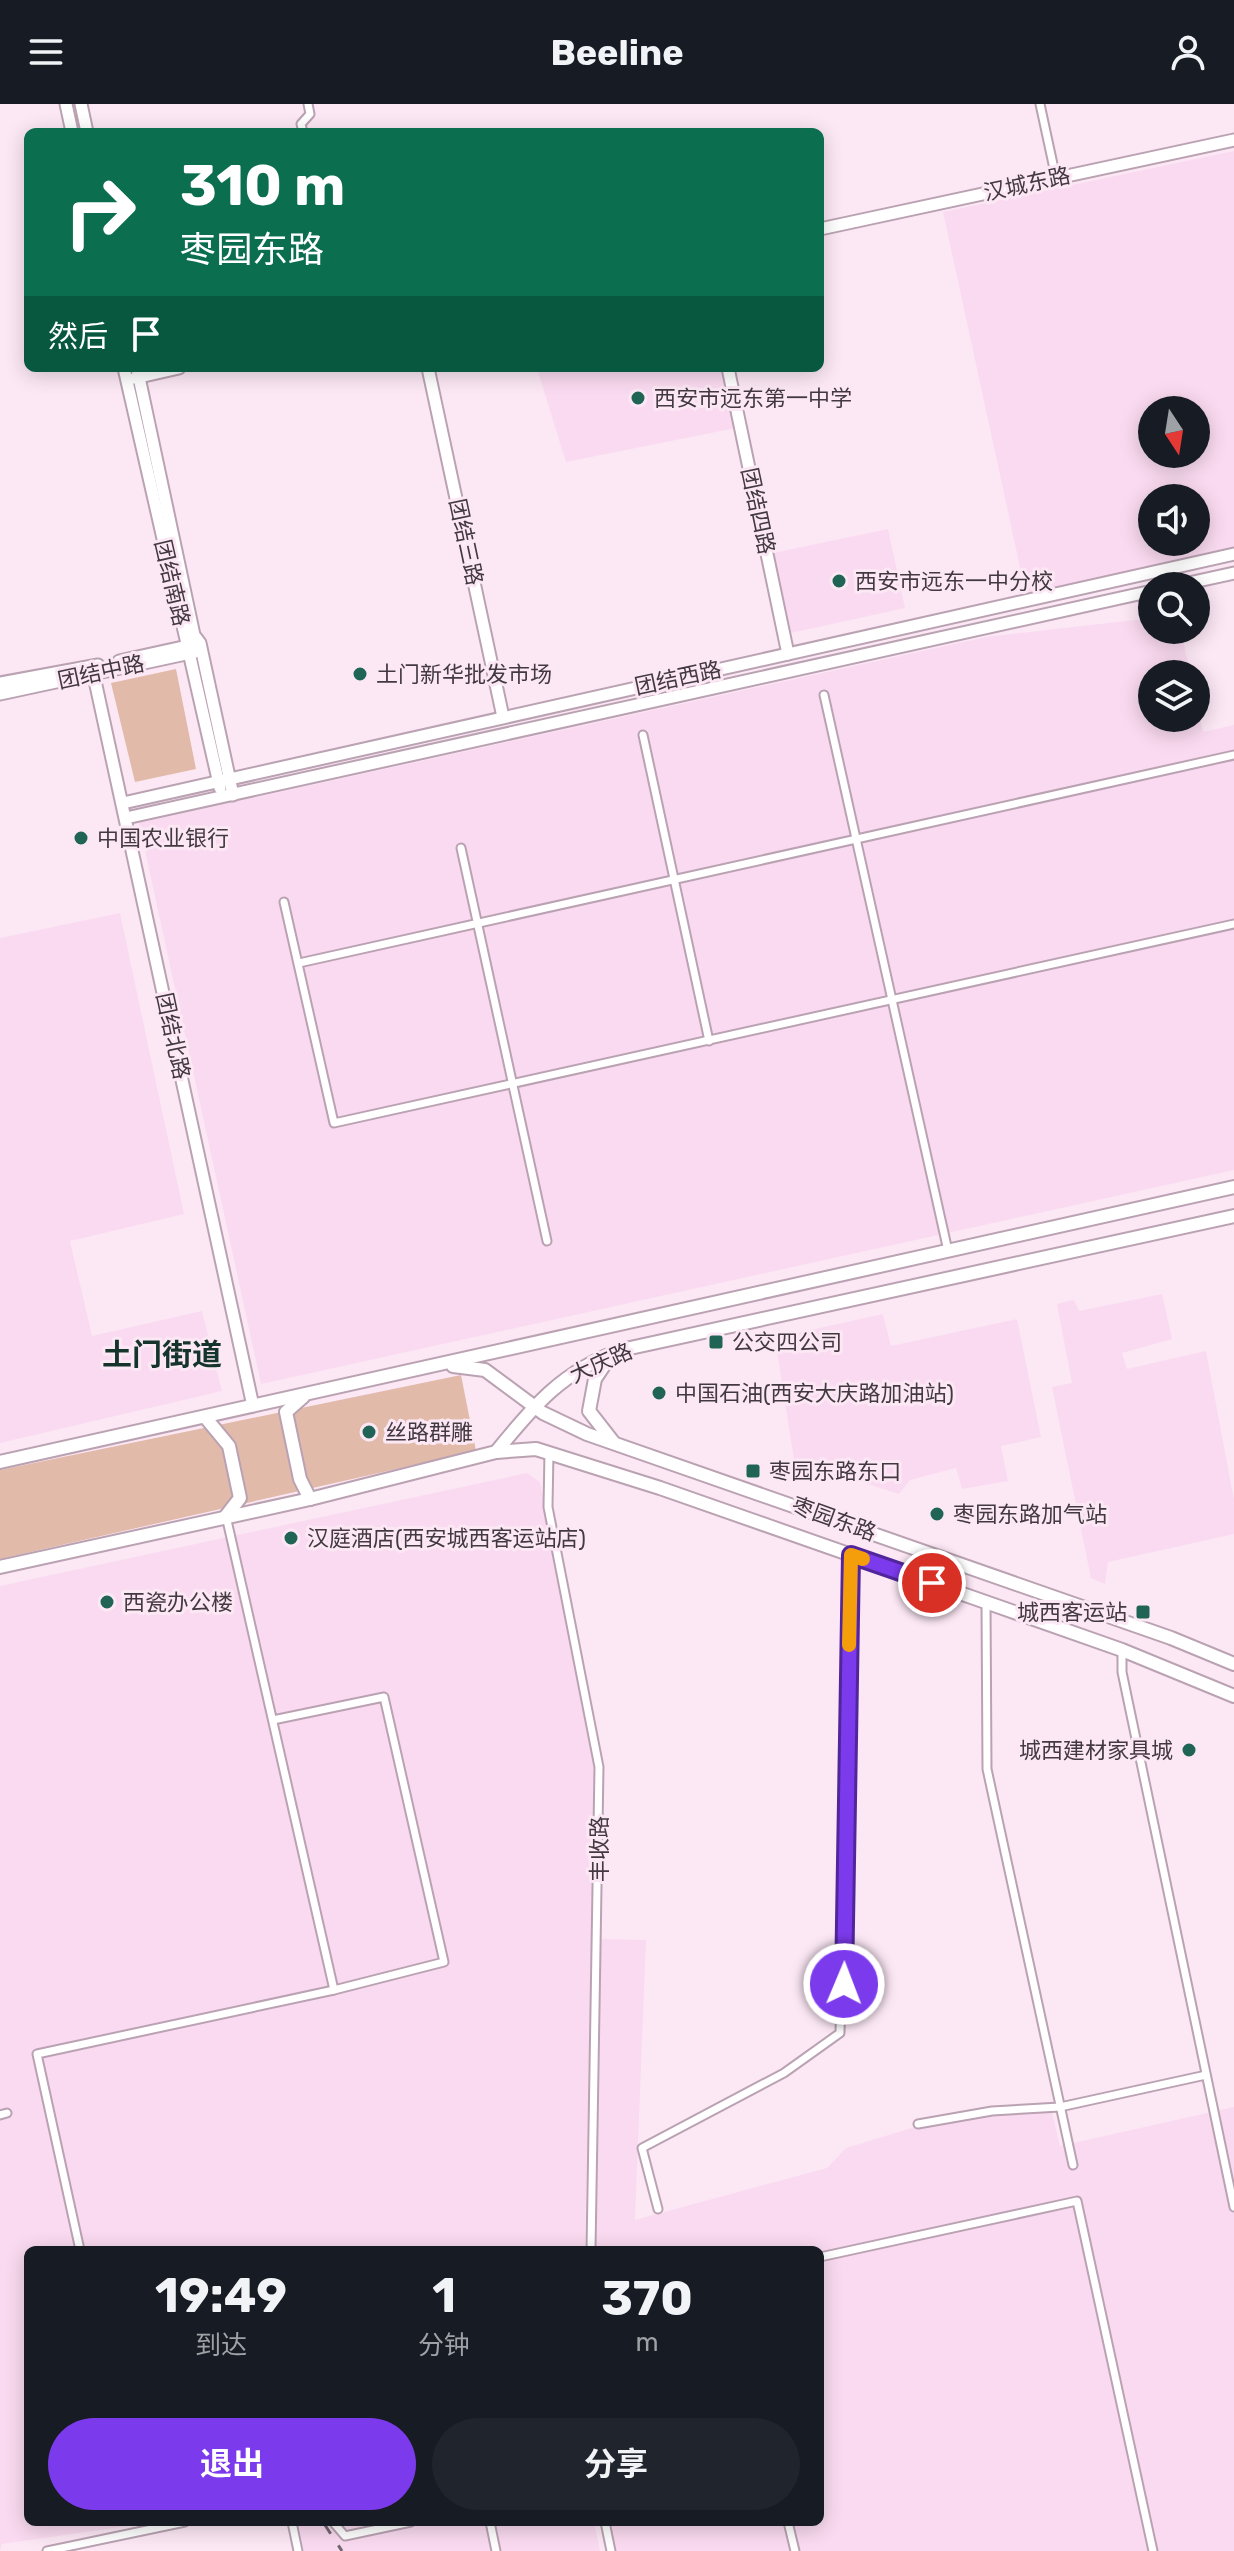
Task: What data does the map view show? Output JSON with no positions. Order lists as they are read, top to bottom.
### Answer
{
  "streets": {
    "main road": ["大庆路", "枣园东路"],
    "street": [
      "汉城东路",
      "团结四路",
      "团结三路",
      "团结南路",
      "团结中路",
      "团结西路",
      "团结北路",
      "丰收路"
    ]
  },
  "crossings": [
    ["团结四路", "团结西路"],
    ["团结三路", "团结西路"],
    ["团结南路", "团结中路"],
    ["团结南路", "团结西路"],
    ["团结中路", "团结北路"],
    ["团结西路", "团结北路"],
    ["团结北路", "大庆路"],
    ["大庆路", "枣园东路"],
    ["枣园东路", "丰收路"]
  ],
  "districts": ["土门街道"],
  "places": {
    "other": [
      "西安市远东第一中学",
      "西安市远东一中分校",
      "土门新华批发市场",
      "中国农业银行",
      "中国石油(西安大庆路加油站)",
      "丝路群雕",
      "枣园东路加气站",
      "汉庭酒店(西安城西客运站店)",
      "西瓷办公楼",
      "城西建材家具城"
    ],
    "transit": ["公交四公司", "枣园东路东口", "城西客运站"]
  },
  "north": "bottom",
  "page": {
    "header": "Beeline",
    "turn": ["310 m", "枣园东路"],
    "then": "然后",
    "eta": [
      "19:49",
      "到达",
      "1",
      "分钟",
      "370",
      "m"
    ],
    "buttons": ["退出", "分享"]
  }
}
